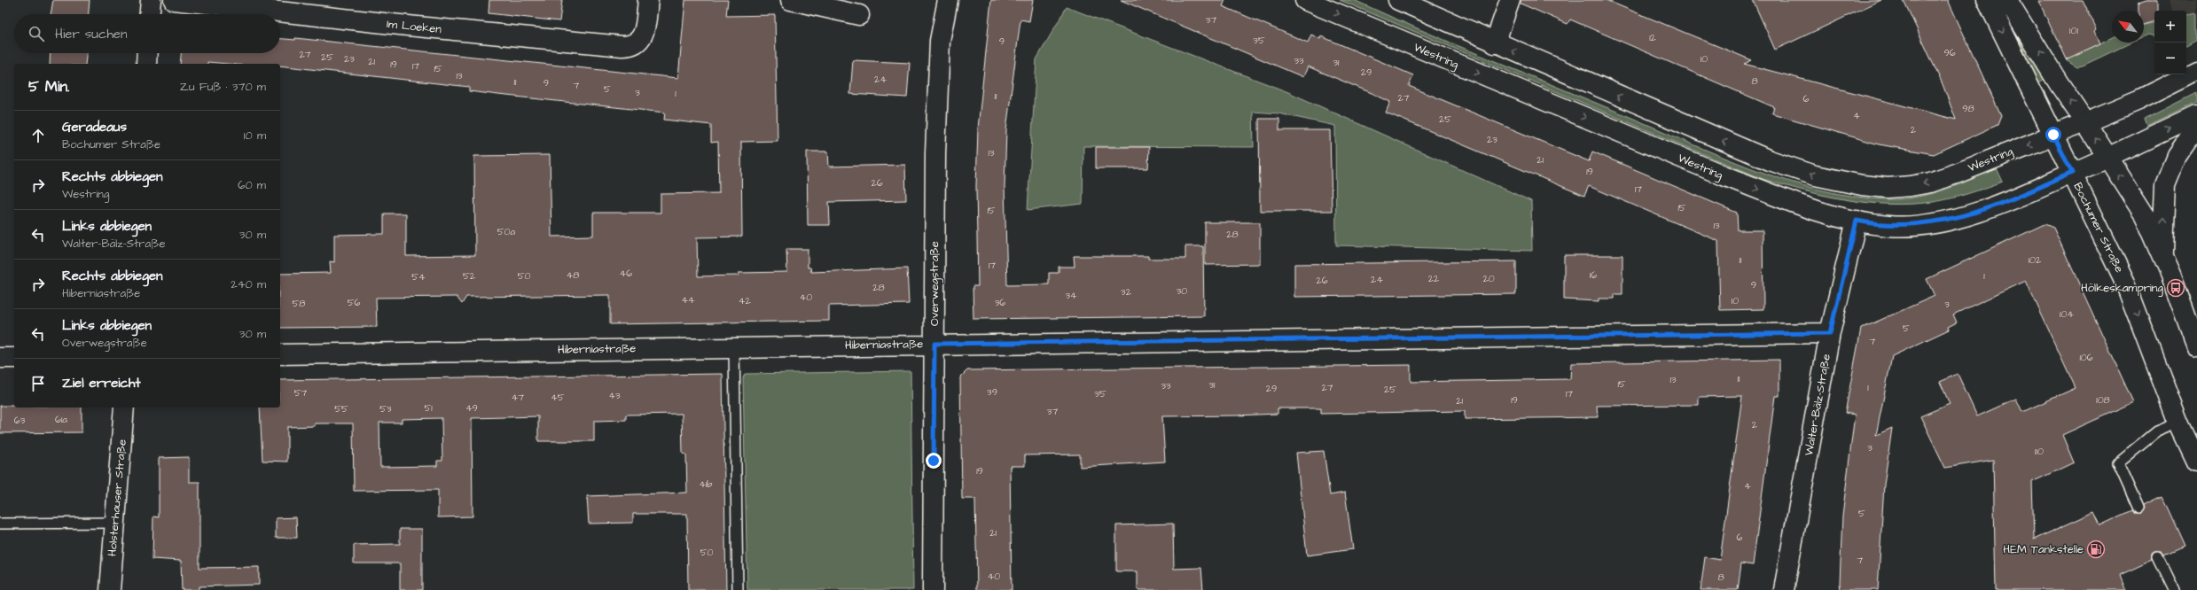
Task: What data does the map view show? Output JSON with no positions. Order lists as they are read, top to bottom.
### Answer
{
  "streets": {
    "street": [
      "Im Loeken",
      "Westring",
      "Bochumer Straße",
      "Overwegstraße",
      "Hiberniastraße",
      "Walter-Bälz-Straße",
      "Holsterhauser Straße"
    ]
  },
  "crossings": [
    ["Westring", "Bochumer Straße"],
    ["Westring", "Walter-Bälz-Straße"],
    ["Overwegstraße", "Hiberniastraße"],
    ["Hiberniastraße", "Walter-Bälz-Straße"]
  ],
  "places": {
    "bus stop": ["Hölkeskampring"],
    "fuel station": ["HEM Tankstelle"]
  },
  "house_numbers": [
    "37",
    "101",
    "12",
    "35",
    "9",
    "96",
    "27",
    "25",
    "23",
    "10",
    "33",
    "21",
    "31",
    "19",
    "17",
    "15",
    "29",
    "13",
    "24",
    "8",
    "11",
    "9",
    "7",
    "5",
    "3",
    "1",
    "11",
    "27",
    "6",
    "98",
    "4",
    "25",
    "2",
    "23",
    "13",
    "21",
    "19",
    "26",
    "17",
    "15",
    "15",
    "13",
    "50a",
    "28",
    "11",
    "102",
    "17",
    "46",
    "48",
    "16",
    "52",
    "50",
    "1",
    "54",
    "22",
    "20",
    "24",
    "26",
    "9",
    "28",
    "30",
    "32",
    "34",
    "40",
    "44",
    "42",
    "10",
    "56",
    "36",
    "58",
    "3",
    "104",
    "5",
    "7",
    "106",
    "11",
    "13",
    "15",
    "31",
    "33",
    "27",
    "1",
    "29",
    "25",
    "39",
    "57",
    "35",
    "17",
    "43",
    "47",
    "45",
    "19",
    "108",
    "21",
    "51",
    "49",
    "55",
    "53",
    "37",
    "61a",
    "63",
    "2",
    "3",
    "110",
    "19",
    "41b",
    "4",
    "5",
    "21",
    "6",
    "50",
    "7",
    "40",
    "8"
  ],
  "north": "top left",
  "page": {
    "map_buttons": ["+", "−"],
    "search": "Hier suchen",
    "heading": ["5 Min.", "Zu Fuß · 370 m"],
    "list": [
      ["Geradeaus", "Bochumer Straße", "10 m"],
      ["Rechts abbiegen", "Westring", "60 m"],
      ["Links abbiegen", "Walter-Bälz-Straße", "30 m"],
      ["Rechts abbiegen", "Hiberniastraße", "240 m"],
      ["Links abbiegen", "Overwegstraße", "30 m"],
      "Ziel erreicht"
    ]
  }
}
